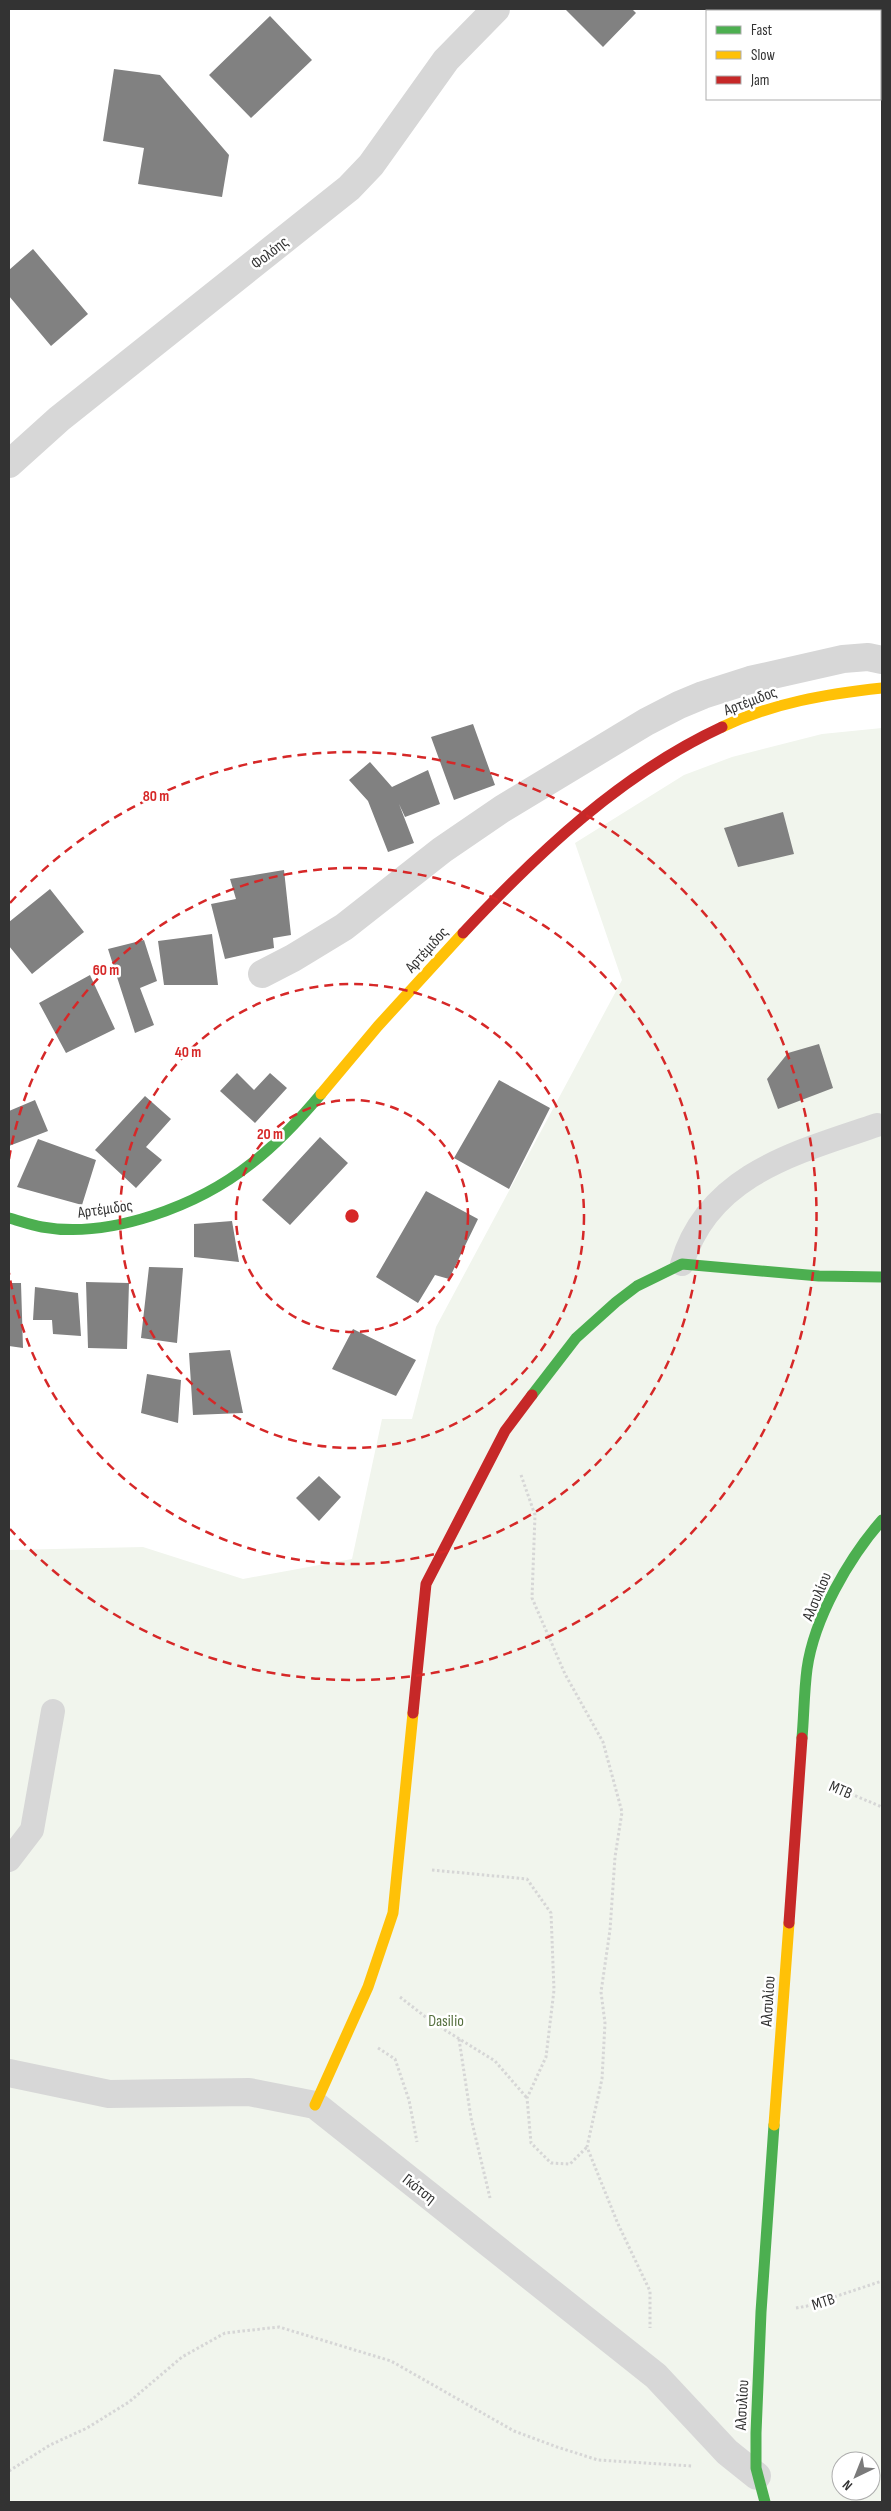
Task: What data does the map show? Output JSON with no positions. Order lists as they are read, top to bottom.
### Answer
{
  "streets": {
    "street": [
      "Φολόης",
      "Αρτέμιδος",
      "Αλσυλίου",
      "Γκότση"
    ],
    "path": ["MTB"]
  },
  "crossings": [
    ["Αλσυλίου", "MTB"],
    ["Αλσυλίου", "Γκότση"]
  ],
  "parks": ["Dasilio"],
  "legend": ["Fast", "Slow", "Jam"],
  "north": "bottom left",
  "rings": [
    "80 m",
    "60 m",
    "40 m",
    "20 m"
  ]
}
